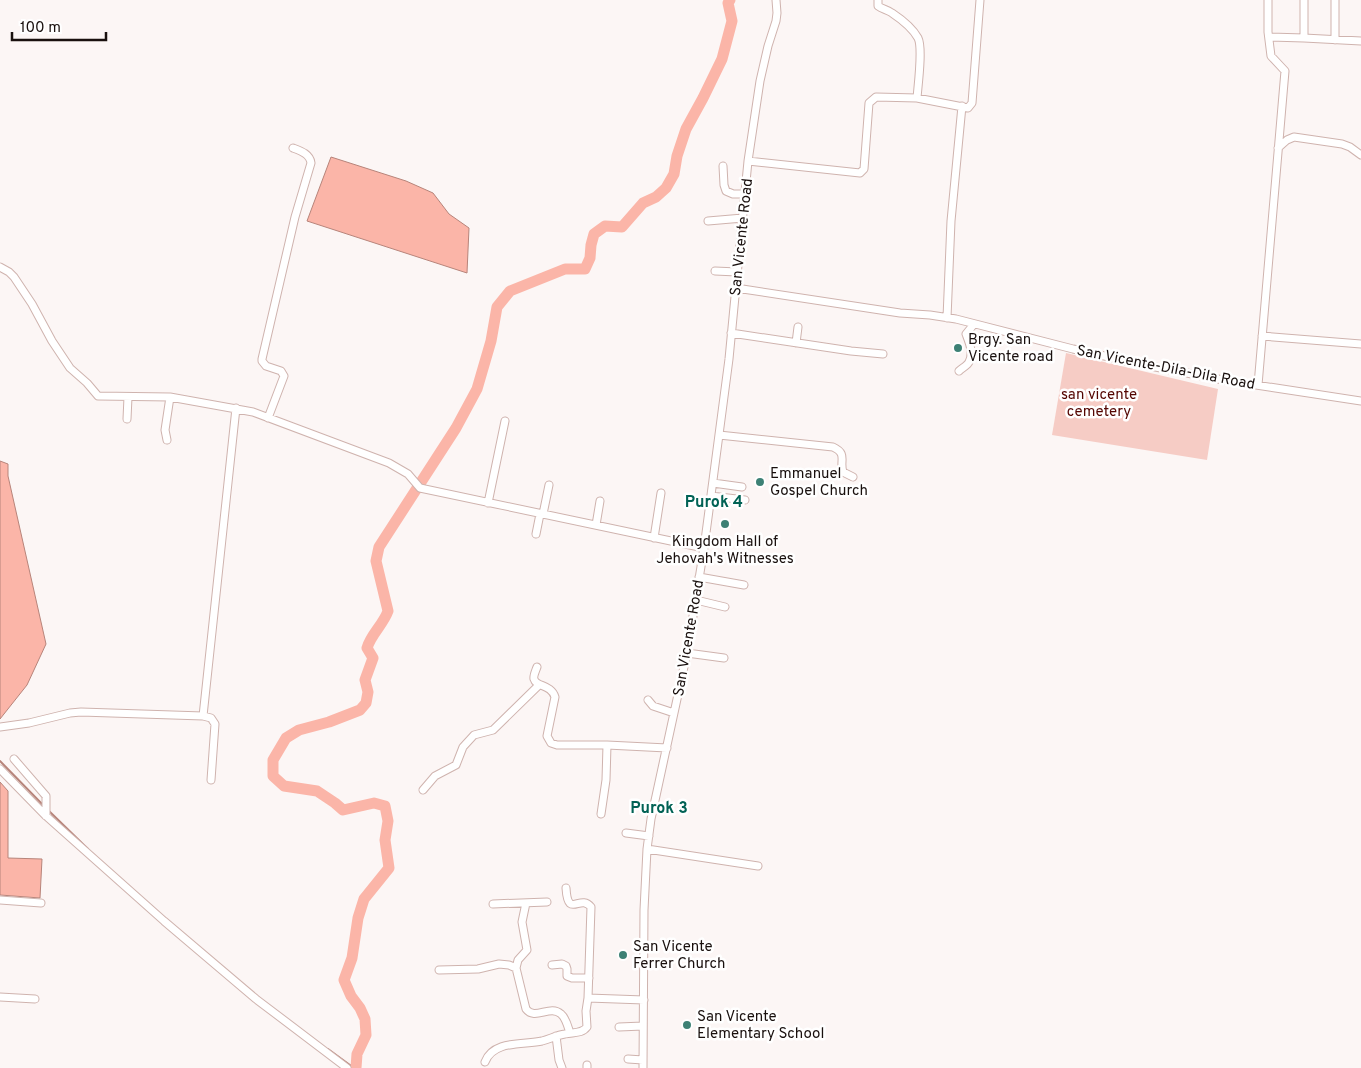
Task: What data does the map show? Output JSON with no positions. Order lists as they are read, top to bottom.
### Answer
{
  "streets": {
    "street": ["San Vicente Road", "San Vicente-Dila-Dila Road"]
  },
  "crossings": [
    ["San Vicente Road", "San Vicente-Dila-Dila Road"]
  ],
  "districts": ["Purok 4", "Purok 3"],
  "parks": ["san vicente cemetery"],
  "places": [
    "Brgy. San Vicente road",
    "Emmanuel Gospel Church",
    "Kingdom Hall of Jehovah's Witnesses",
    "San Vicente Ferrer Church",
    "San Vicente Elementary School"
  ],
  "scale_bar": "100 m"
}
